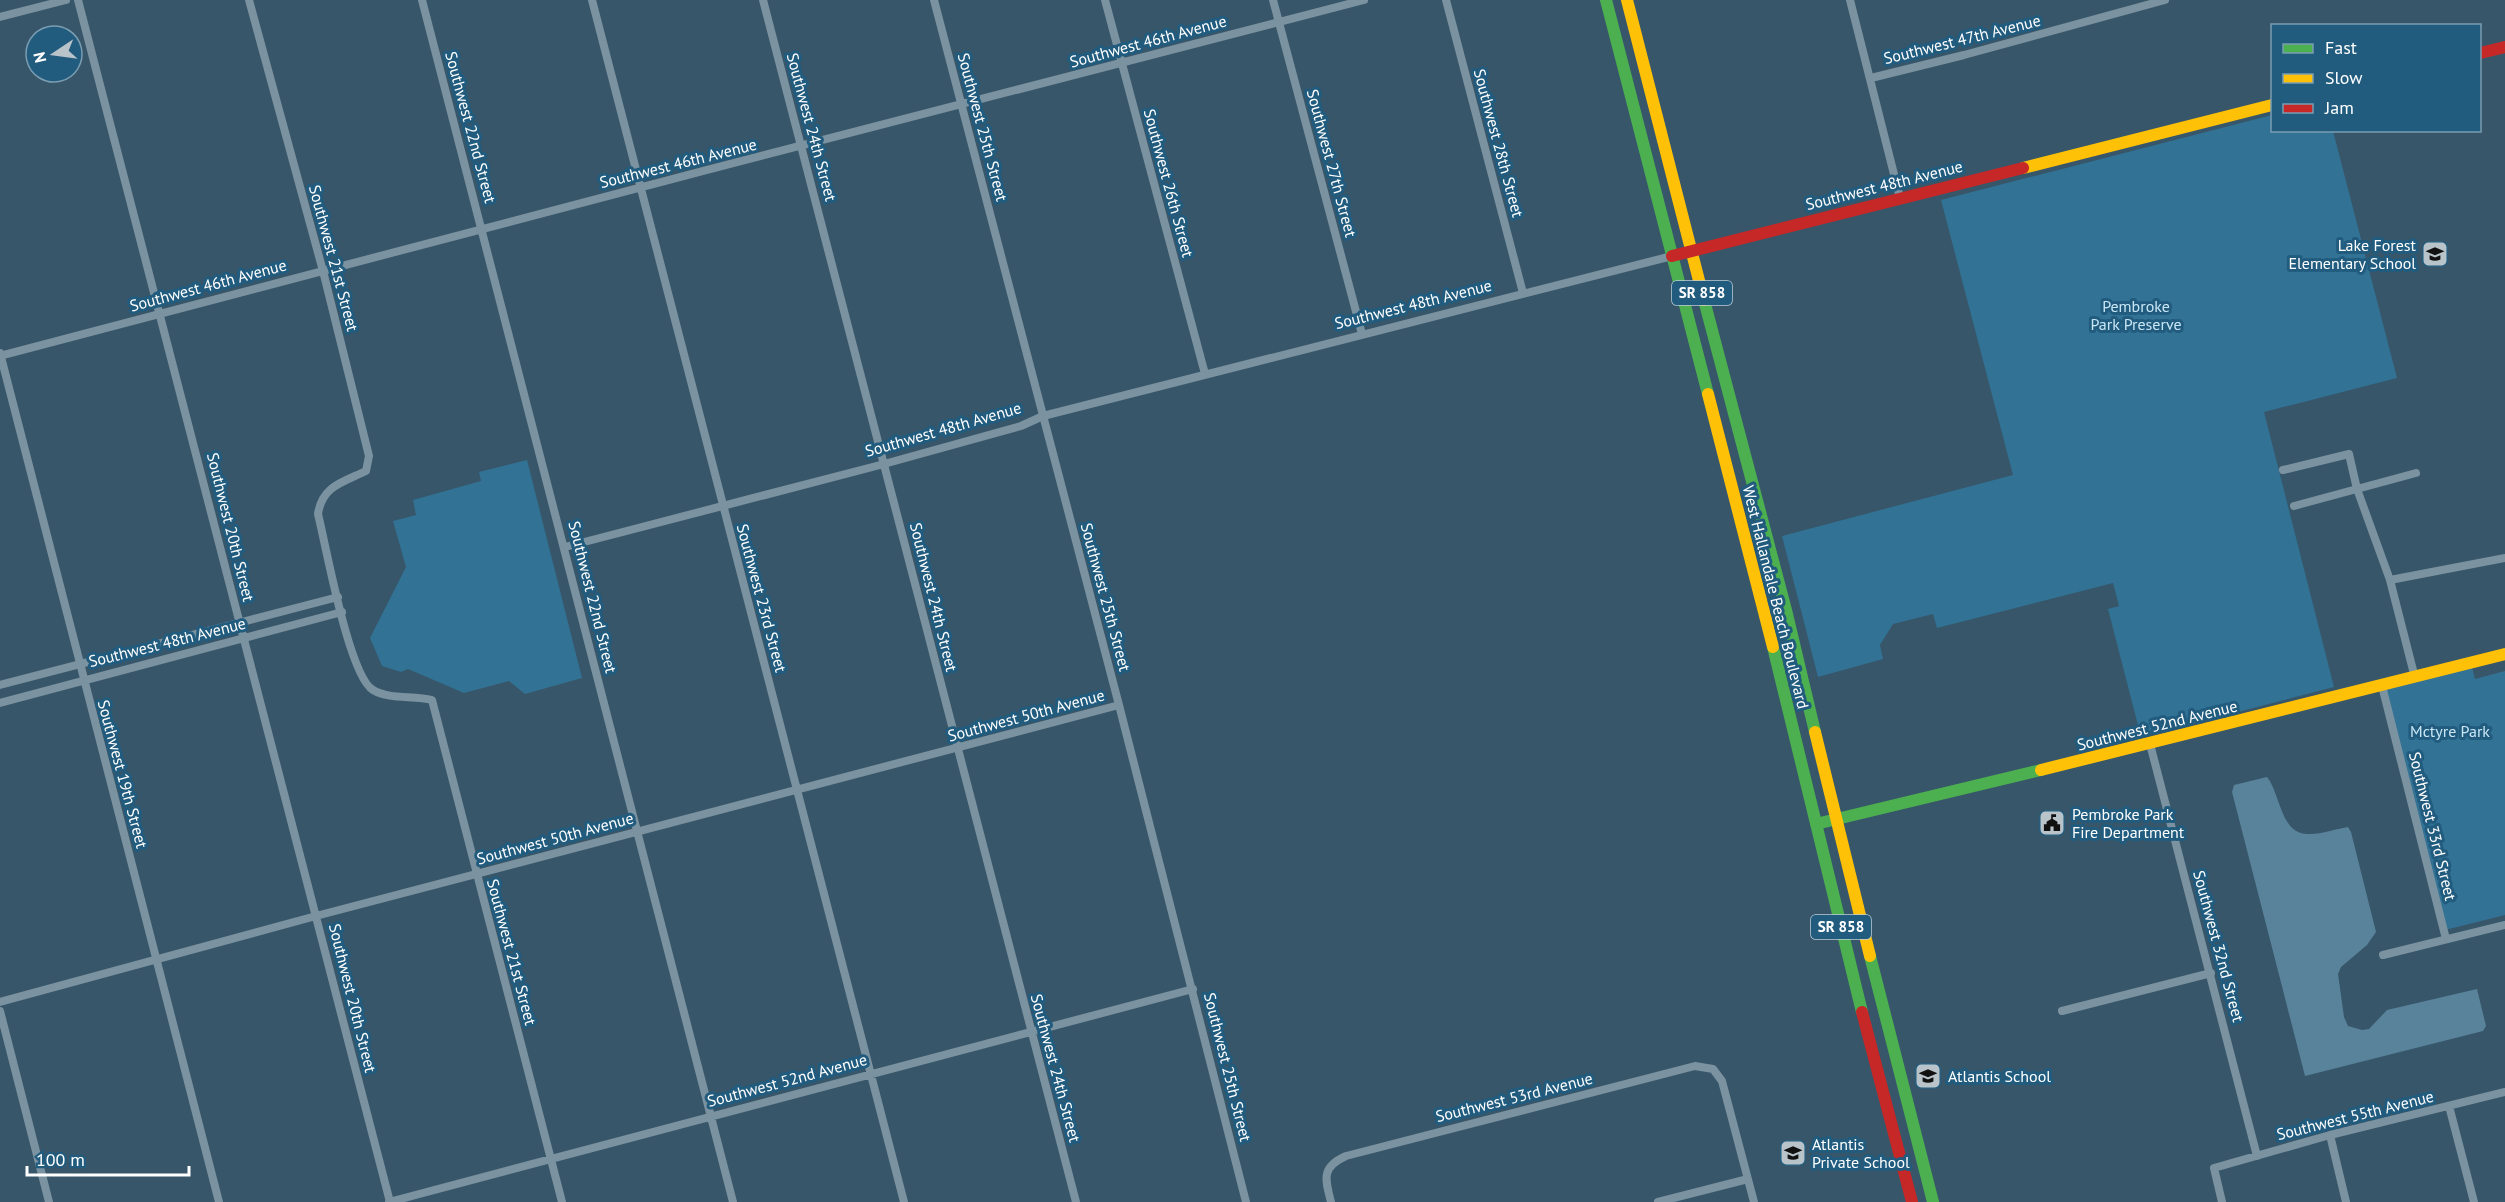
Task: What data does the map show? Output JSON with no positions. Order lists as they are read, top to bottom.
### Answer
{
  "streets": {
    "main road": [
      "Southwest 48th Avenue",
      "SR 858",
      "West Hallandale Beach Boulevard",
      "Southwest 52nd Avenue"
    ],
    "street": [
      "Southwest 47th Avenue",
      "Southwest 46th Avenue",
      "Southwest 22nd Street",
      "Southwest 24th Street",
      "Southwest 25th Street",
      "Southwest 28th Street",
      "Southwest 27th Street",
      "Southwest 26th Street",
      "Southwest 21st Street",
      "Southwest 20th Street",
      "Southwest 23rd Street",
      "Southwest 50th Avenue",
      "Southwest 19th Street",
      "Southwest 33rd Street",
      "Southwest 32nd Street",
      "Southwest 53rd Avenue",
      "Southwest 55th Avenue"
    ]
  },
  "crossings": [
    ["Southwest 46th Avenue", "Southwest 22nd Street"],
    ["Southwest 46th Avenue", "Southwest 24th Street"],
    ["Southwest 46th Avenue", "Southwest 25th Street"],
    ["Southwest 46th Avenue", "Southwest 27th Street"],
    ["Southwest 46th Avenue", "Southwest 26th Street"],
    ["Southwest 46th Avenue", "Southwest 21st Street"],
    ["Southwest 46th Avenue", "Southwest 20th Street"],
    ["Southwest 46th Avenue", "Southwest 23rd Street"],
    ["Southwest 46th Avenue", "Southwest 19th Street"],
    ["Southwest 22nd Street", "Southwest 48th Avenue"],
    ["Southwest 22nd Street", "Southwest 50th Avenue"],
    ["Southwest 22nd Street", "Southwest 52nd Avenue"],
    ["Southwest 24th Street", "Southwest 48th Avenue"],
    ["Southwest 24th Street", "Southwest 50th Avenue"],
    ["Southwest 24th Street", "Southwest 52nd Avenue"],
    ["Southwest 25th Street", "Southwest 48th Avenue"],
    ["Southwest 25th Street", "Southwest 50th Avenue"],
    ["Southwest 25th Street", "Southwest 52nd Avenue"],
    ["Southwest 28th Street", "Southwest 48th Avenue"],
    ["Southwest 27th Street", "Southwest 48th Avenue"],
    ["Southwest 26th Street", "Southwest 48th Avenue"],
    ["Southwest 48th Avenue", "Southwest 21st Street"],
    ["Southwest 48th Avenue", "Southwest 20th Street"],
    ["Southwest 48th Avenue", "West Hallandale Beach Boulevard"],
    ["Southwest 48th Avenue", "Southwest 23rd Street"],
    ["Southwest 48th Avenue", "Southwest 19th Street"],
    ["Southwest 21st Street", "Southwest 50th Avenue"],
    ["Southwest 21st Street", "Southwest 52nd Avenue"],
    ["Southwest 20th Street", "Southwest 50th Avenue"],
    ["Southwest 20th Street", "Southwest 52nd Avenue"],
    ["West Hallandale Beach Boulevard", "Southwest 52nd Avenue"],
    ["Southwest 23rd Street", "Southwest 50th Avenue"],
    ["Southwest 23rd Street", "Southwest 52nd Avenue"],
    ["Southwest 50th Avenue", "Southwest 19th Street"],
    ["Southwest 52nd Avenue", "Southwest 33rd Street"],
    ["Southwest 52nd Avenue", "Southwest 32nd Street"],
    ["Southwest 32nd Street", "Southwest 55th Avenue"]
  ],
  "parks": ["Pembroke Park Preserve", "Mctyre Park"],
  "places": {
    "school or university": ["Lake Forest Elementary School", "Atlantis School", "Atlantis Private School"],
    "public building": ["Pembroke Park Fire Department"]
  },
  "legend": ["Fast", "Slow", "Jam"],
  "scale_bar": "100 m",
  "north": "left"
}
